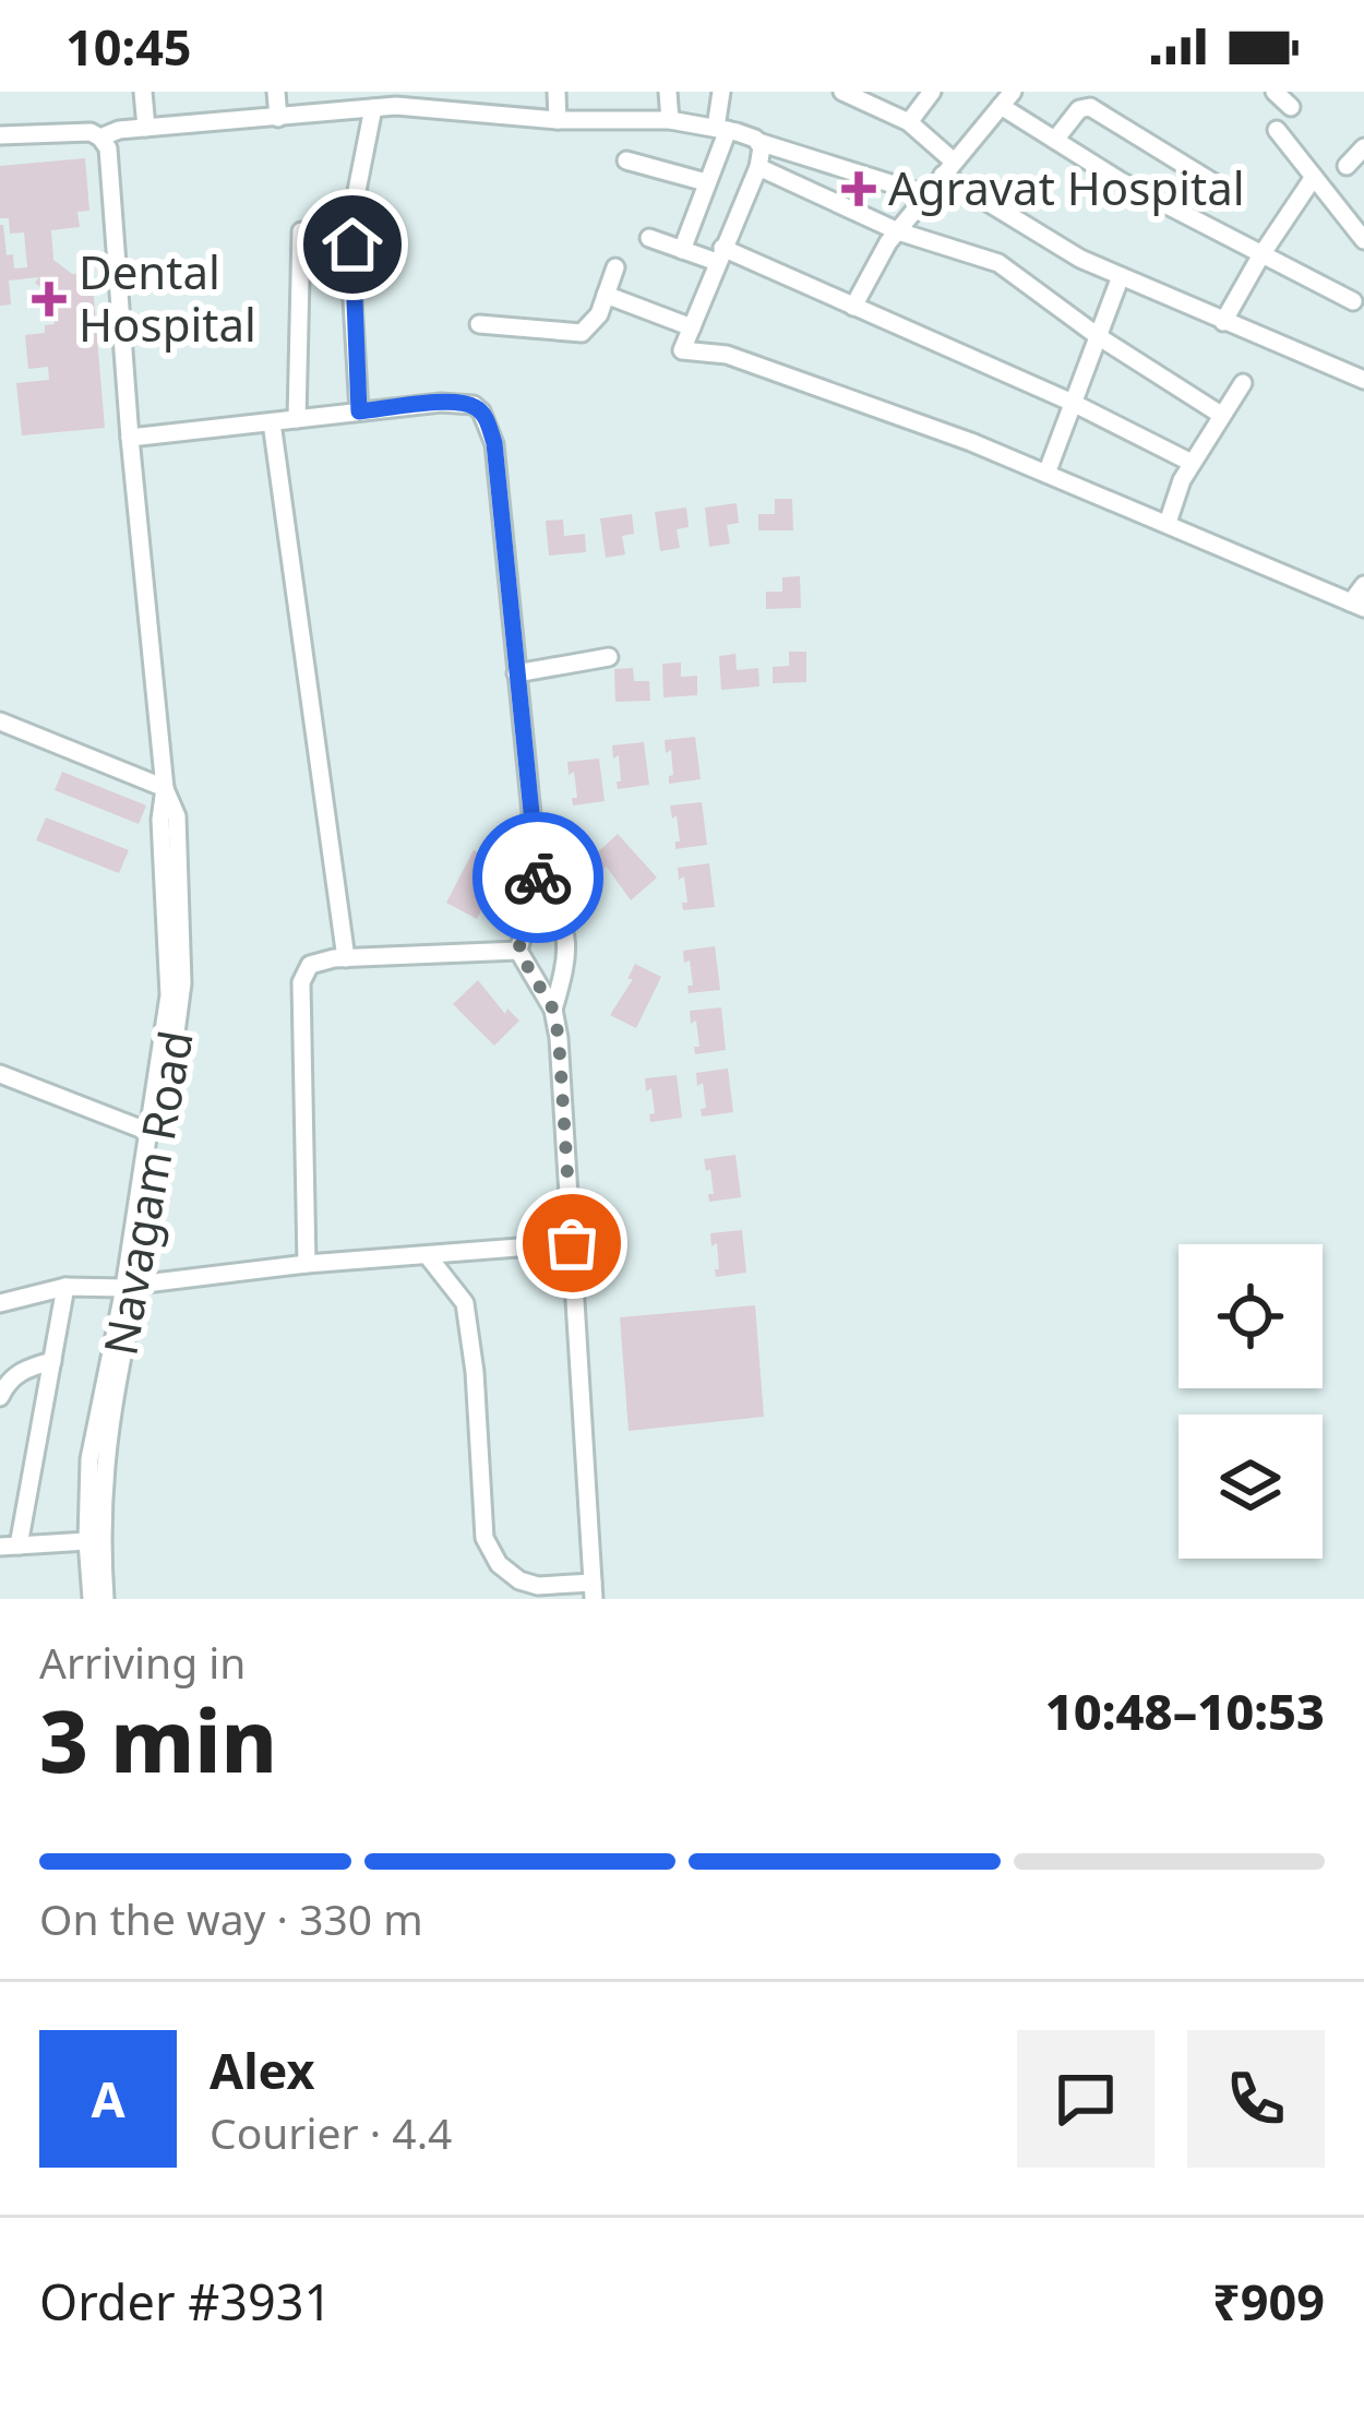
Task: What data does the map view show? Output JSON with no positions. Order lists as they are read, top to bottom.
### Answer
{
  "streets": {
    "street": ["Navagam Road"]
  },
  "places": {
    "health": ["Agravat Hospital", "Dental Hospital"]
  },
  "page": {
    "status": "10:45",
    "heading": ["3 min", "Arriving in", "10:48–10:53"],
    "panel": [
      "Alex",
      "Courier · 4.4",
      "Order #3931",
      "₹909"
    ],
    "bar": "On the way · 330 m",
    "round": "A"
  }
}
